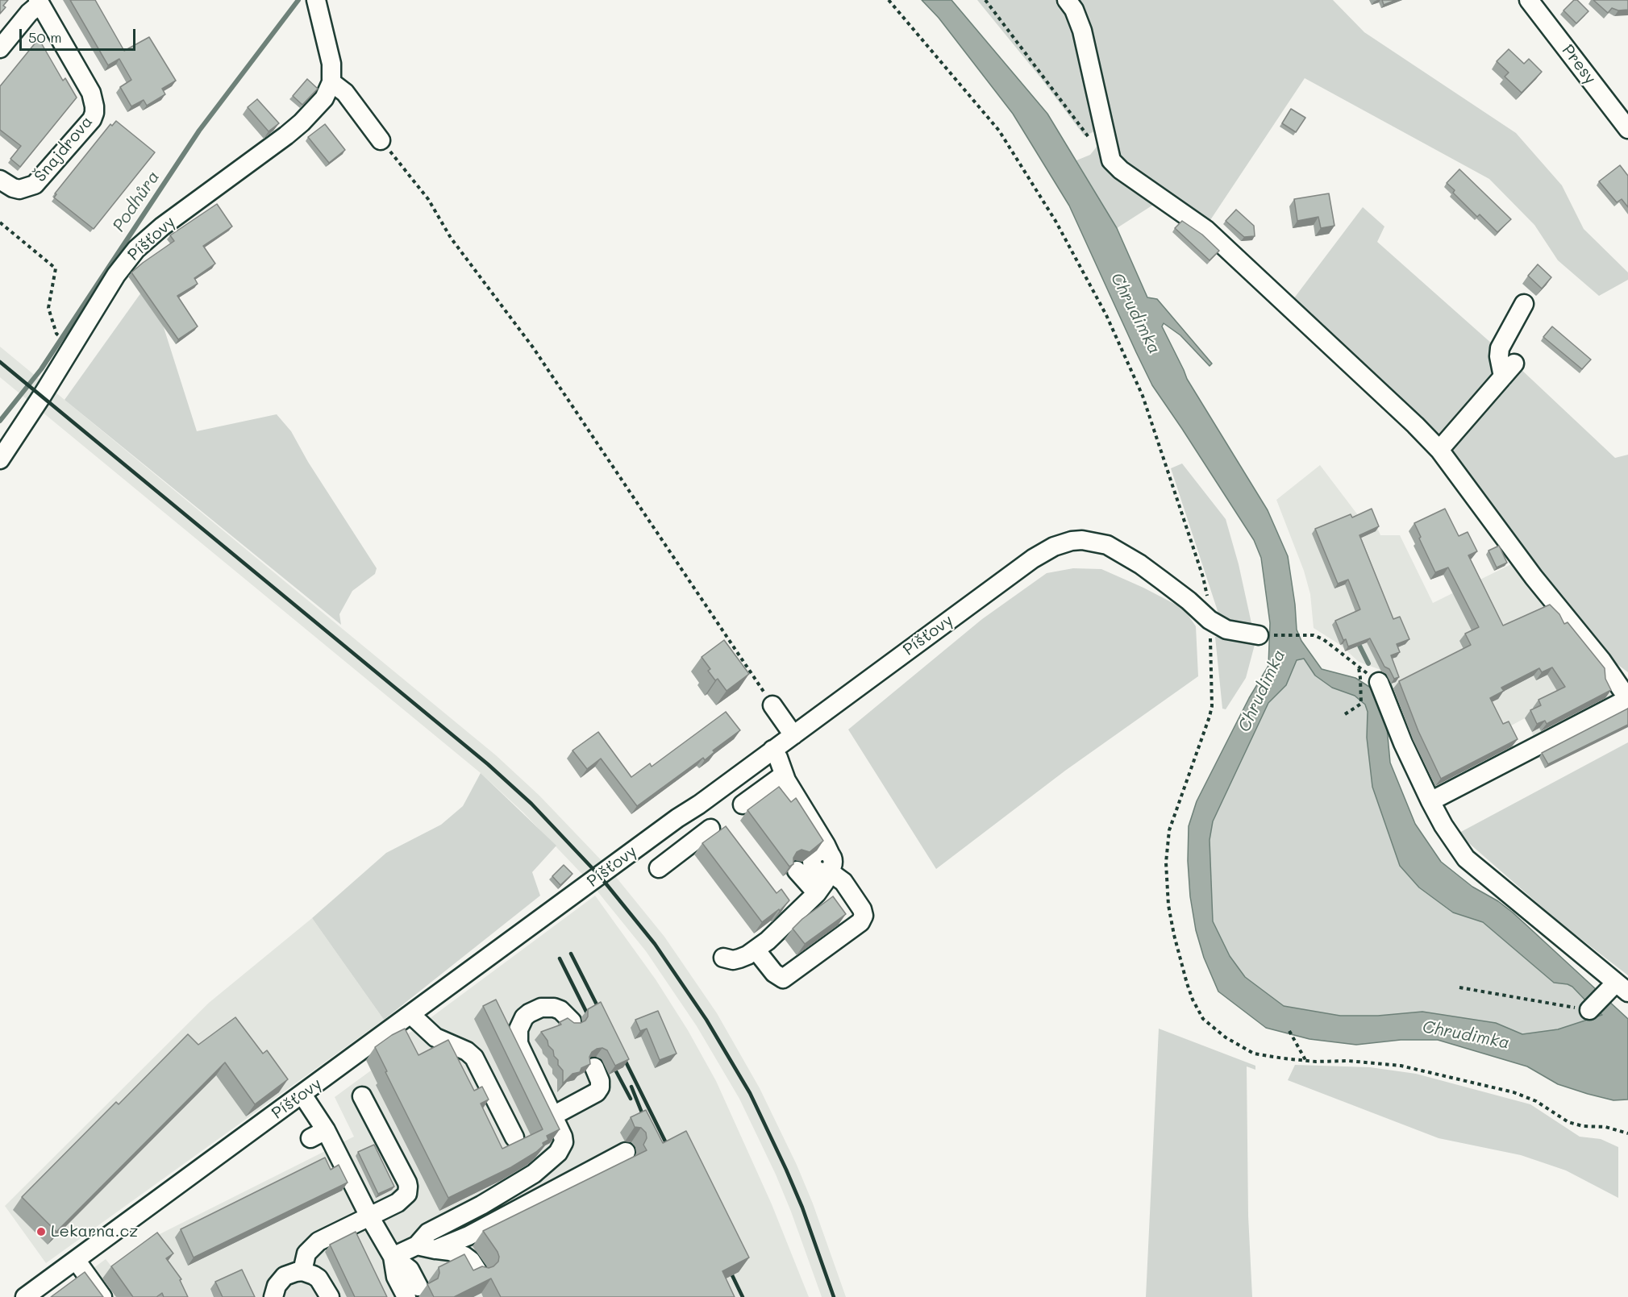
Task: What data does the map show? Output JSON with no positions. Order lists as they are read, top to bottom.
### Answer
{
  "streets": {
    "street": ["Presy", "Šnajdrova", "Píšťovy"]
  },
  "water": ["Podhůra", "Chrudimka"],
  "places": ["Lekarna.cz"],
  "scale_bar": "50 m"
}
